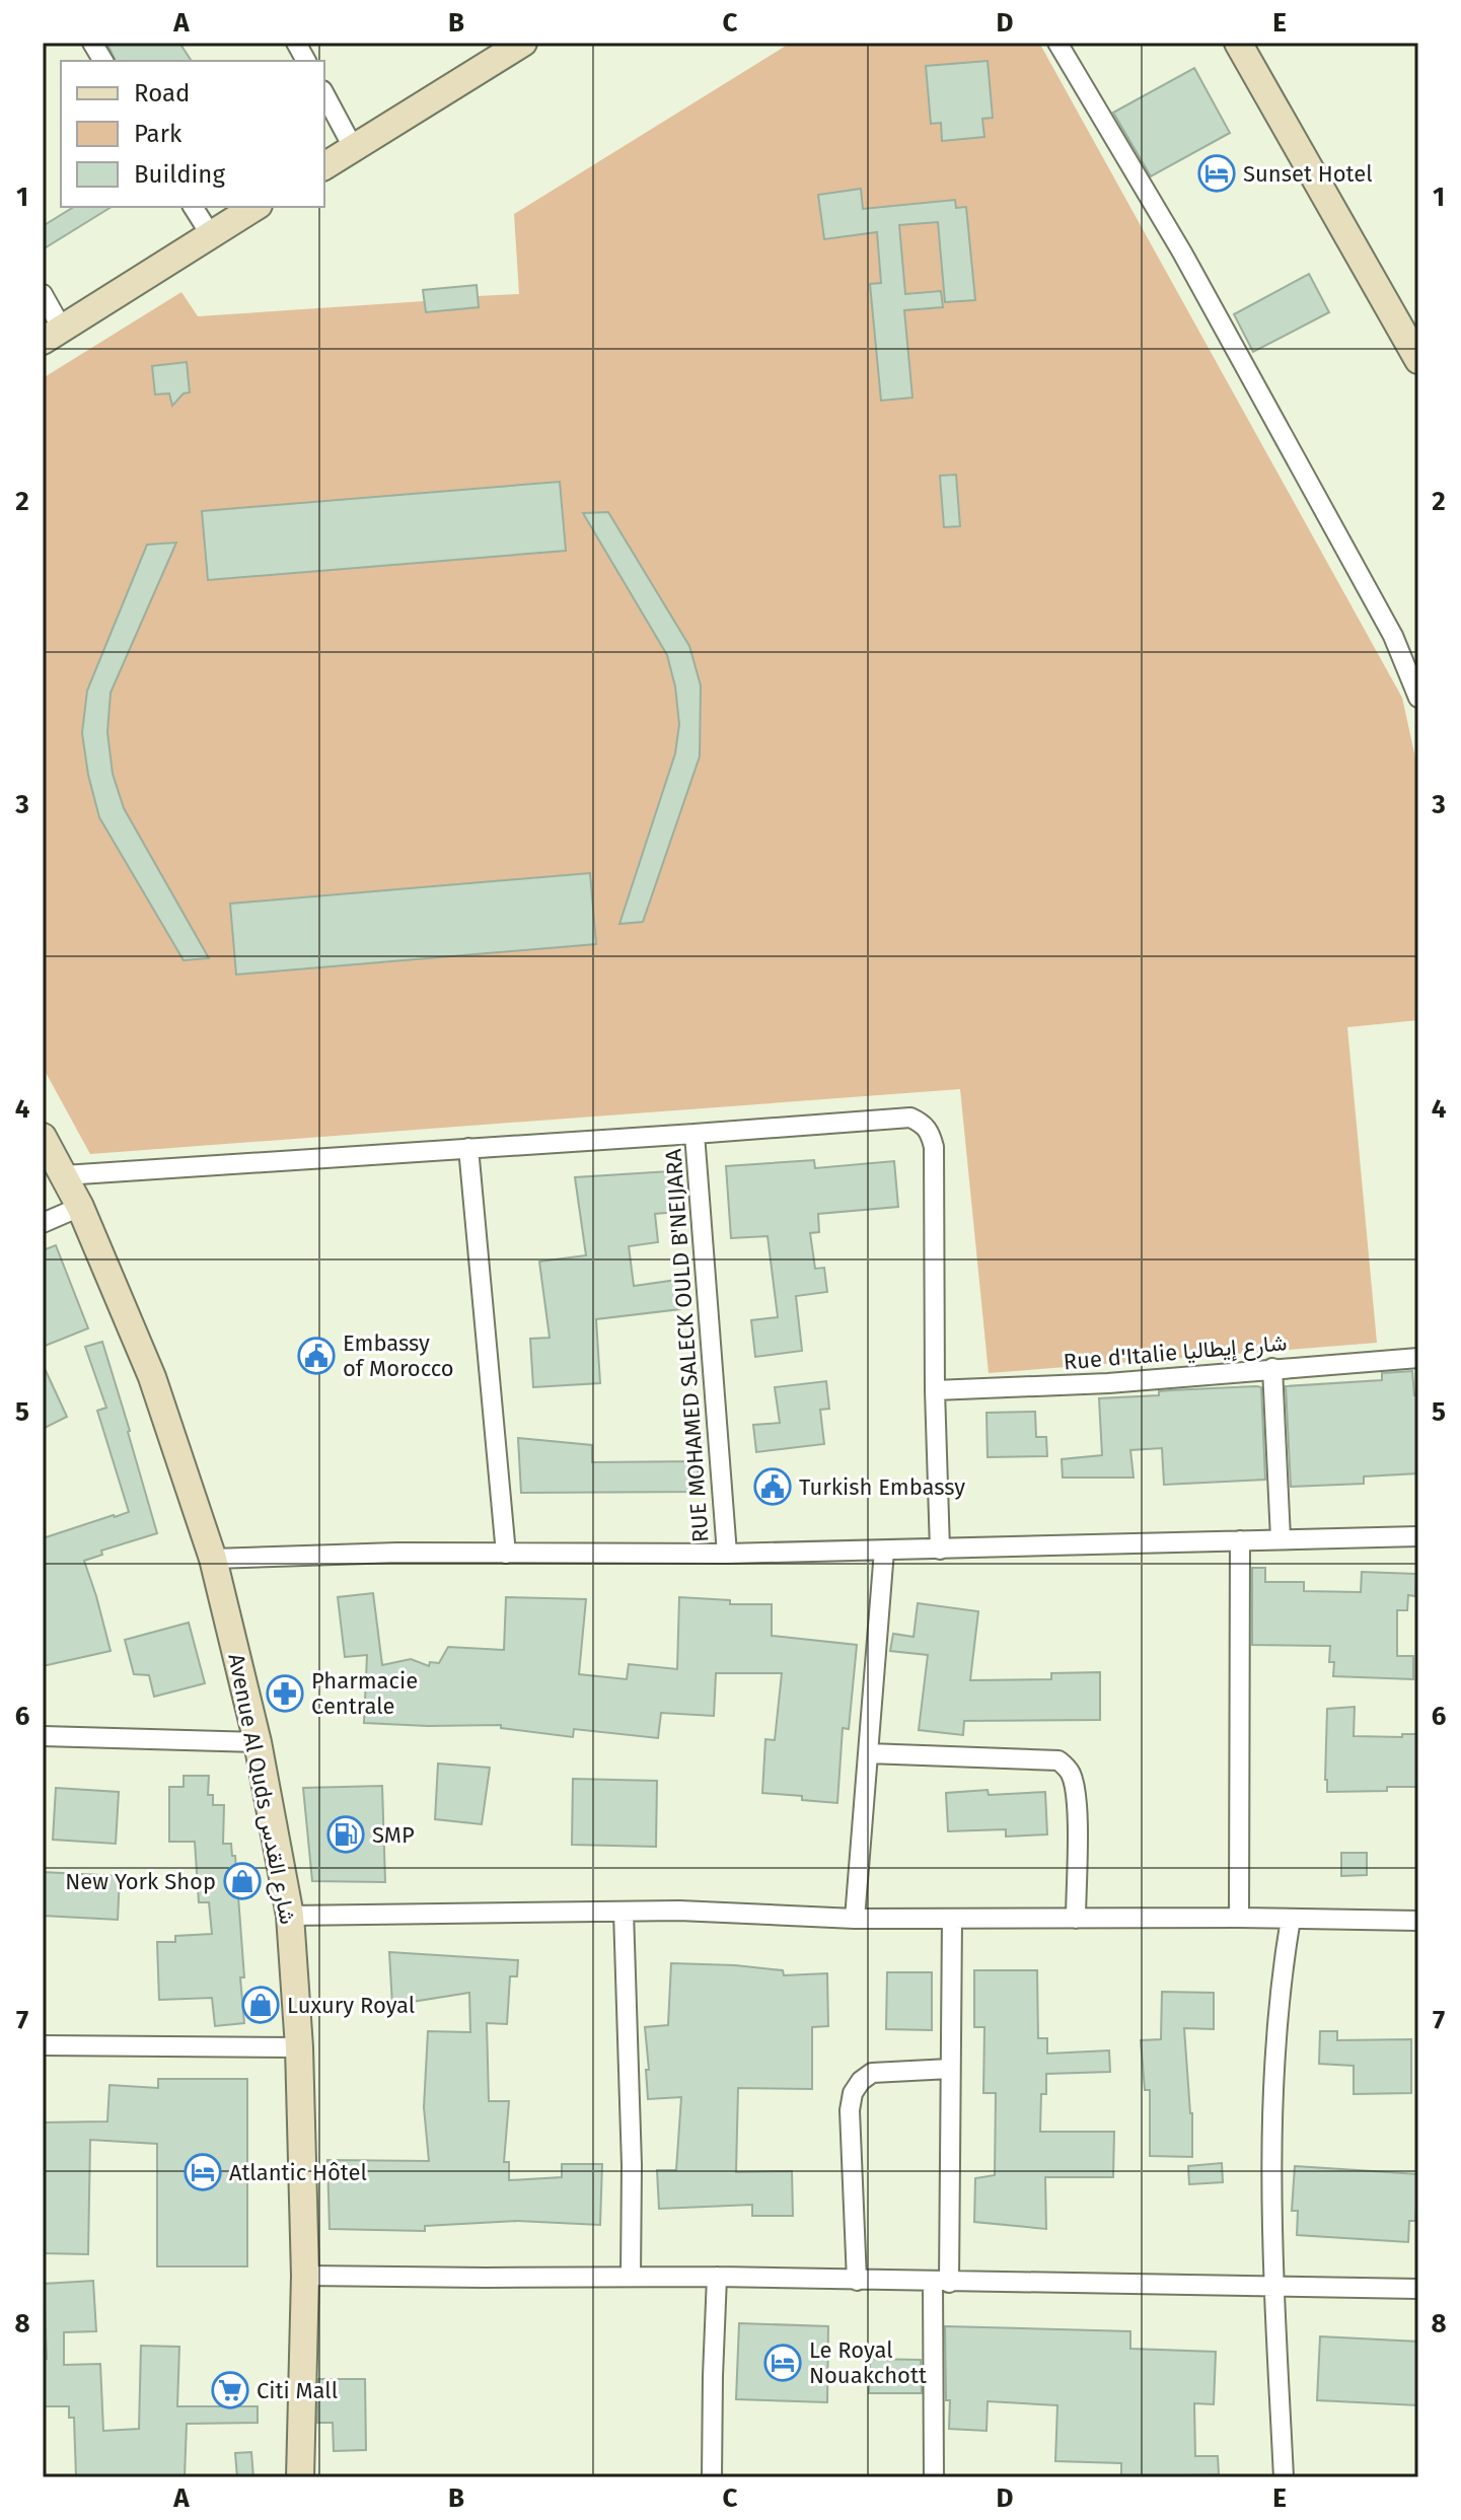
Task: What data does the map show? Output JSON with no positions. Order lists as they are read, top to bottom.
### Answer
{
  "streets": {
    "street": ["RUE MOHAMED SALECK OULD B'NEIJARA", "Rue d'Italie شارع إيطاليا", "Avenue Al Quds شارع القدس"]
  },
  "places": {
    "hotel": ["Sunset Hotel", "Atlantic Hôtel", "Le Royal Nouakchott"],
    "public building": ["Embassy of Morocco", "Turkish Embassy"],
    "pharmacy": ["Pharmacie Centrale"],
    "fuel station": ["SMP"],
    "shop": ["New York Shop", "Luxury Royal"],
    "supermarket": ["Citi Mall"]
  },
  "legend": ["Road", "Park", "Building"],
  "grid": {
    "columns": [
      "A",
      "B",
      "C",
      "D",
      "E"
    ],
    "rows": [
      "1",
      "2",
      "3",
      "4",
      "5",
      "6",
      "7",
      "8"
    ]
  }
}
